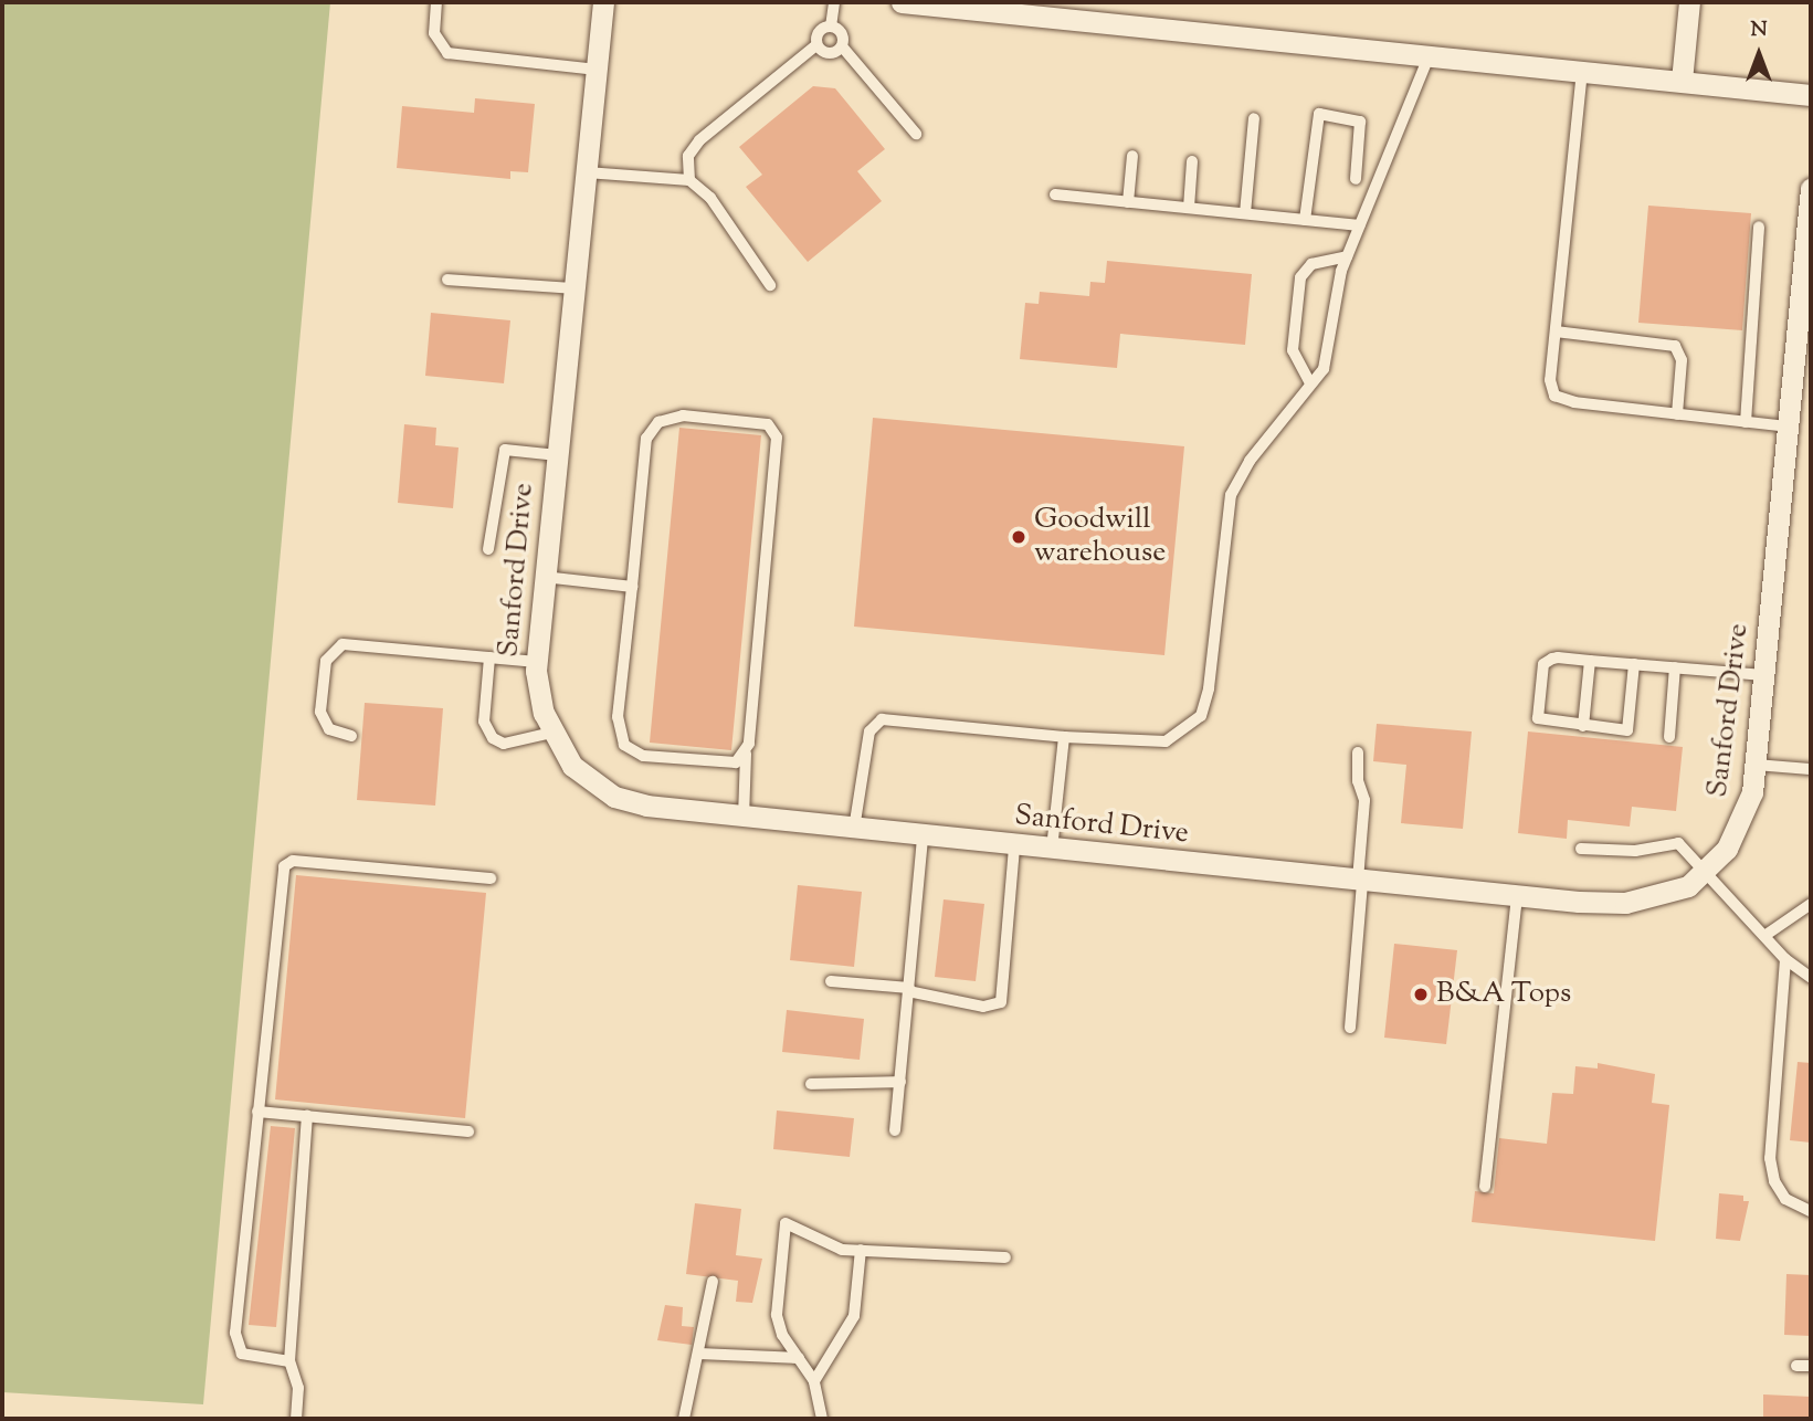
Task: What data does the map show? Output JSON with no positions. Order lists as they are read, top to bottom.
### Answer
{
  "streets": {
    "street": ["Sanford Drive"]
  },
  "places": ["Goodwill warehouse", "B&A Tops"],
  "north": "top"
}
